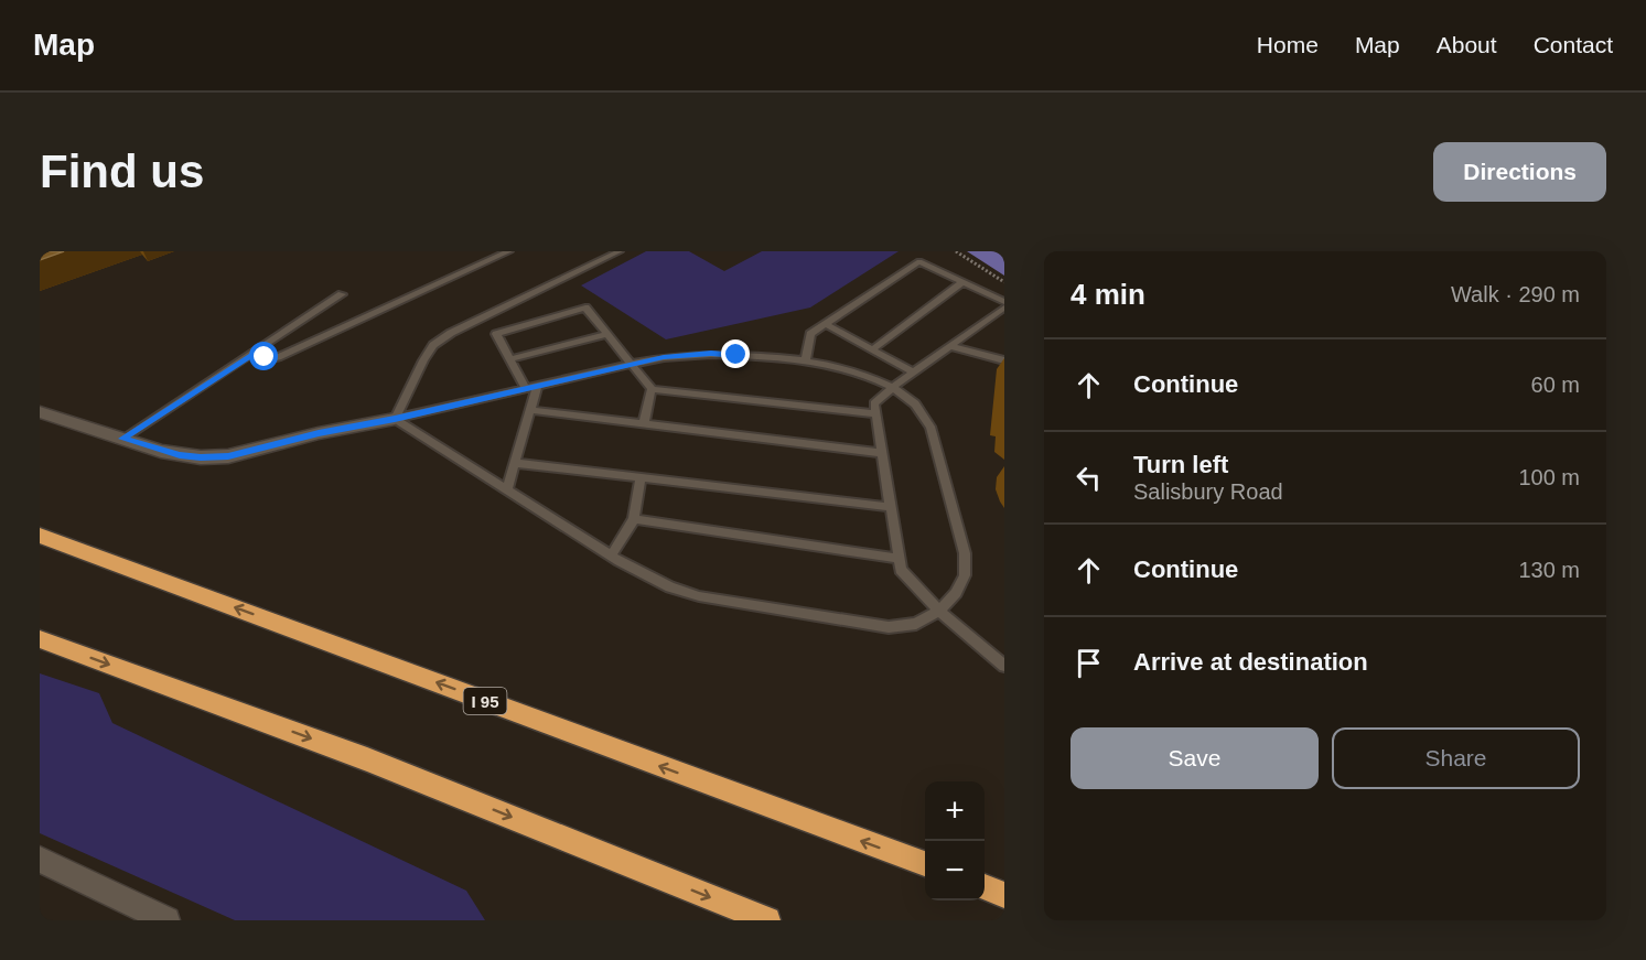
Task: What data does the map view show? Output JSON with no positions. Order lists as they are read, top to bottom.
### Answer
{
  "streets": {
    "highway": ["I 95"]
  },
  "page": {
    "header": "Map",
    "nav": [
      "Home",
      "Map",
      "About",
      "Contact"
    ],
    "buttons": [
      "Directions",
      ["Save", "Share"]
    ],
    "title": "Find us",
    "heading": ["4 min", "Walk · 290 m"],
    "list": [
      ["Continue", "60 m"],
      ["Turn left", "Salisbury Road", "100 m"],
      ["Continue", "130 m"],
      "Arrive at destination"
    ],
    "map_buttons": ["+", "−"]
  }
}
